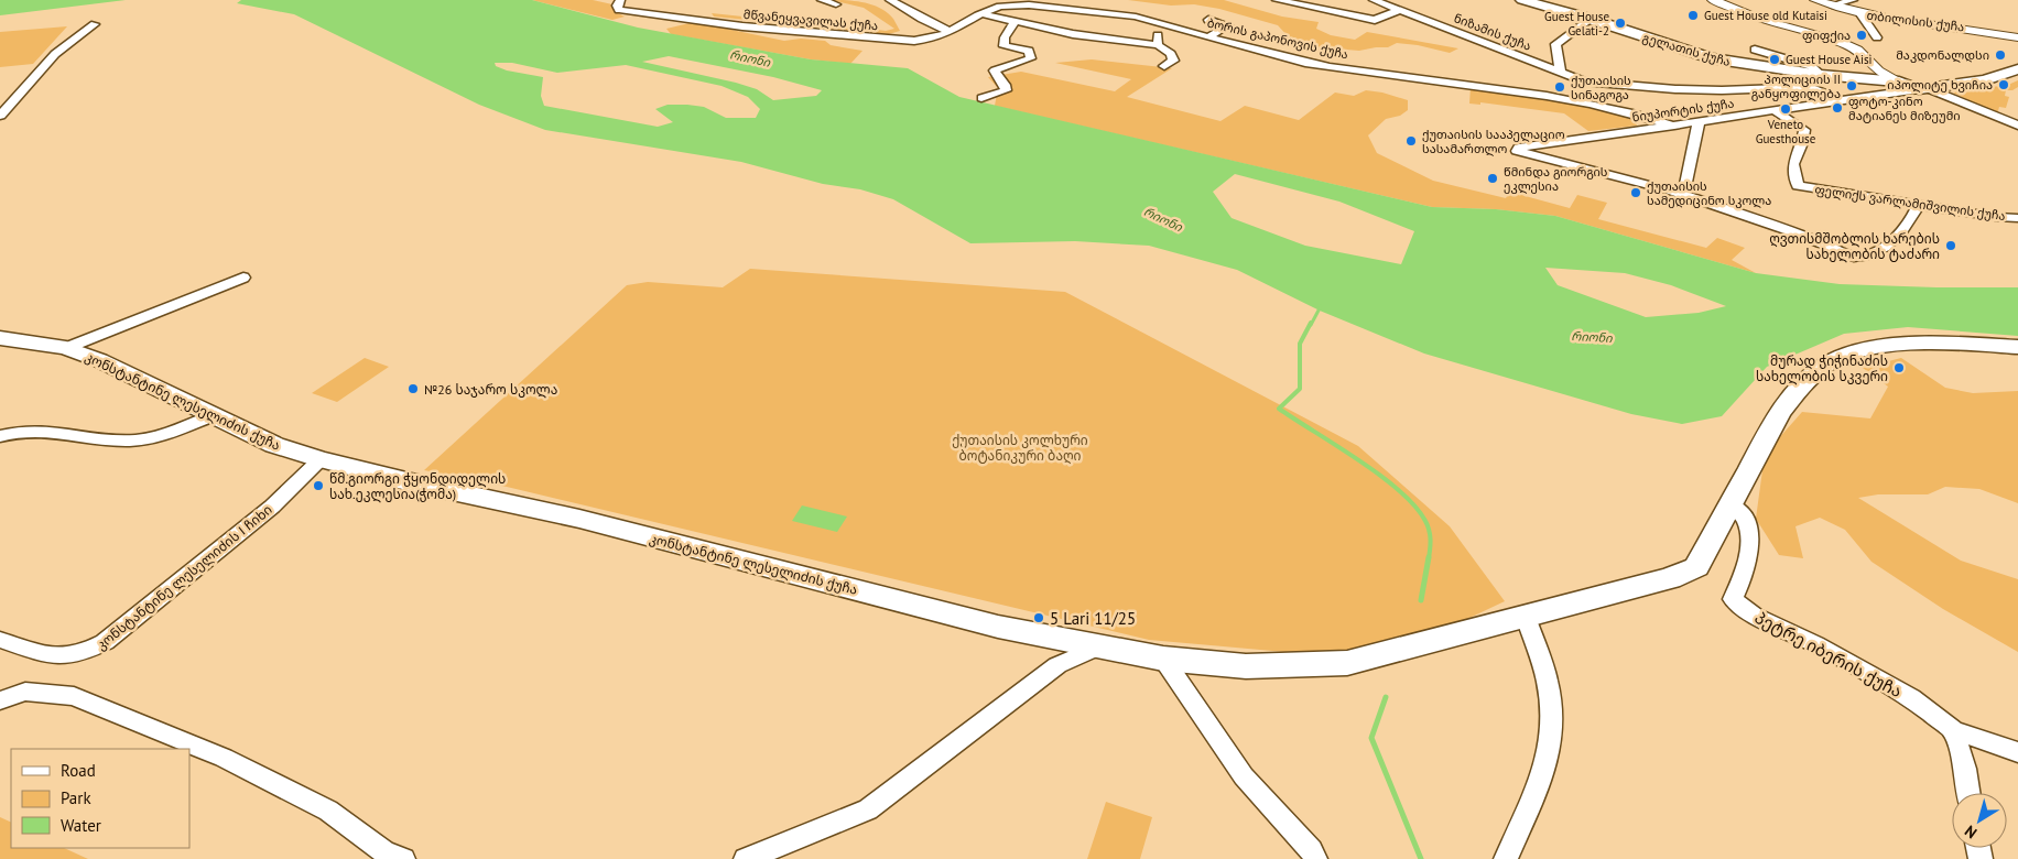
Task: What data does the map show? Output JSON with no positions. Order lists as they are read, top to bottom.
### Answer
{
  "streets": {
    "main road": ["გელათის ქუჩა", "კონსტანტინე ლესელიძის ქუჩა"],
    "street": [
      "მწვანეყვავილას ქუჩა",
      "თბილისის ქუჩა",
      "ნიზამის ქუჩა",
      "ბორის გაპონოვის ქუჩა",
      "ნიუპორტის ქუჩა",
      "ფელიქს ვარლამიშვილის ქუჩა",
      "კონსტანტინე ლესელიძის I ჩიხი",
      "პეტრე იბერის ქუჩა"
    ]
  },
  "crossings": [
    ["მწვანეყვავილას ქუჩა", "ბორის გაპონოვის ქუჩა"],
    ["ნიზამის ქუჩა", "ნიუპორტის ქუჩა"],
    ["ბორის გაპონოვის ქუჩა", "ნიუპორტის ქუჩა"],
    ["გელათის ქუჩა", "ნიუპორტის ქუჩა"],
    ["ნიუპორტის ქუჩა", "ფელიქს ვარლამიშვილის ქუჩა"],
    ["კონსტანტინე ლესელიძის ქუჩა", "კონსტანტინე ლესელიძის I ჩიხი"],
    ["კონსტანტინე ლესელიძის ქუჩა", "პეტრე იბერის ქუჩა"]
  ],
  "water": ["რიონი"],
  "parks": ["ქუთაისის კოლხური ბოტანიკური ბაღი"],
  "places": [
    "Guest House old Kutaisi",
    "Guest House Gelati-2",
    "ფიფქია",
    "მაკდონალდსი",
    "Guest House Aisi",
    "იპოლიტე ხვიჩია",
    "პოლიციის II განყოფილება",
    "ქუთაისის სინაგოგა",
    "ფოტო-კინო მატიანეს მიზეუმი",
    "Veneto Guesthouse",
    "ქუთაისის სააპელაციო სასამართლო",
    "წმინდა გიორგის ეკლესია",
    "ქუთაისის სამედიცინო სკოლა",
    "ღვთისმშობლის ხარების სახელობის ტაძარი",
    "მურად ჭიჭინაძის სახელობის სკვერი",
    "№26 საჯარო სკოლა",
    "წმ.გიორგი ჭყონდიდელის სახ.ეკლესია(ჭომა)",
    "5 Lari 11/25"
  ],
  "legend": ["Road", "Park", "Water"],
  "north": "bottom left"
}
